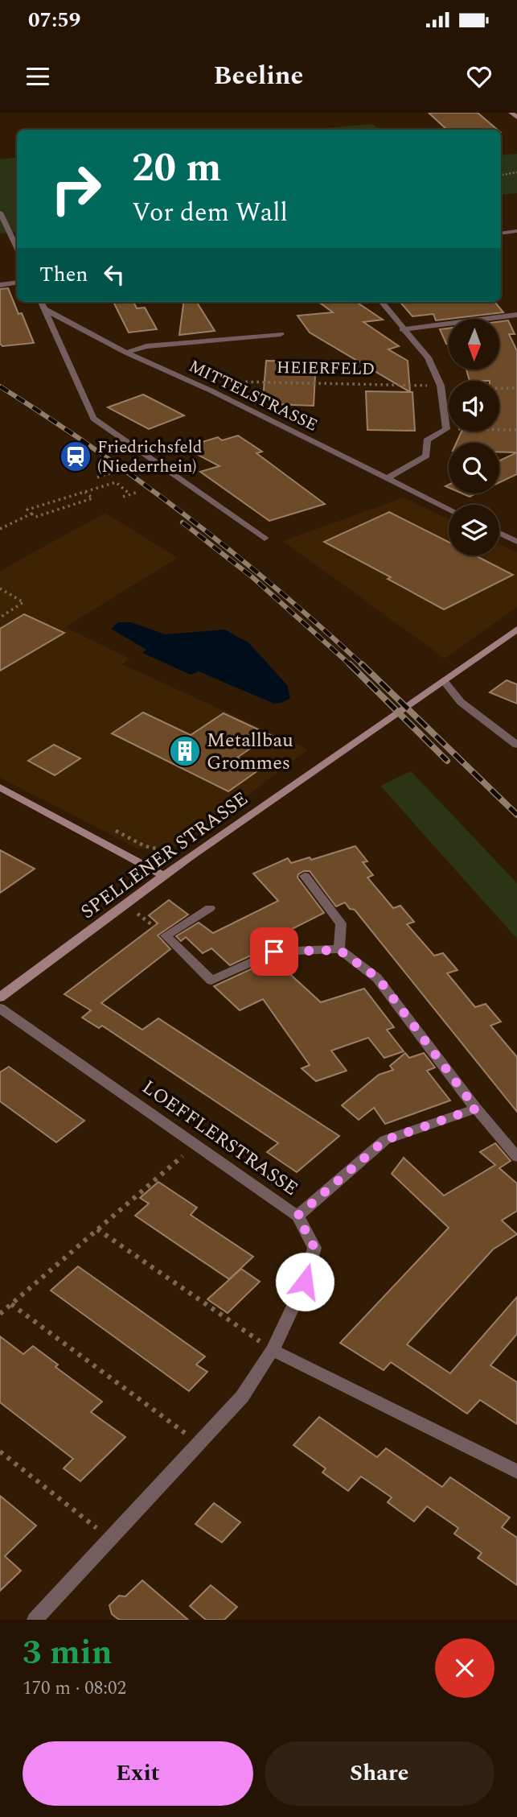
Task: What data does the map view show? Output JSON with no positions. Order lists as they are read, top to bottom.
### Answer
{
  "streets": {
    "street": ["MITTELSTRASSE", "SPELLENER STRASSE", "LOEFFLERSTRASSE"],
    "path": ["HEIERFELD"]
  },
  "crossings": [
    ["HEIERFELD", "MITTELSTRASSE"]
  ],
  "places": {
    "station": ["Friedrichsfeld (Niederrhein)"],
    "building": ["Metallbau Grommes"]
  },
  "north": "bottom",
  "page": {
    "status": "07:59",
    "header": "Beeline",
    "turn": ["20 m", "Vor dem Wall"],
    "then": "Then",
    "heading": ["3 min", "170 m · 08:02"],
    "buttons": ["Exit", "Share"]
  }
}
